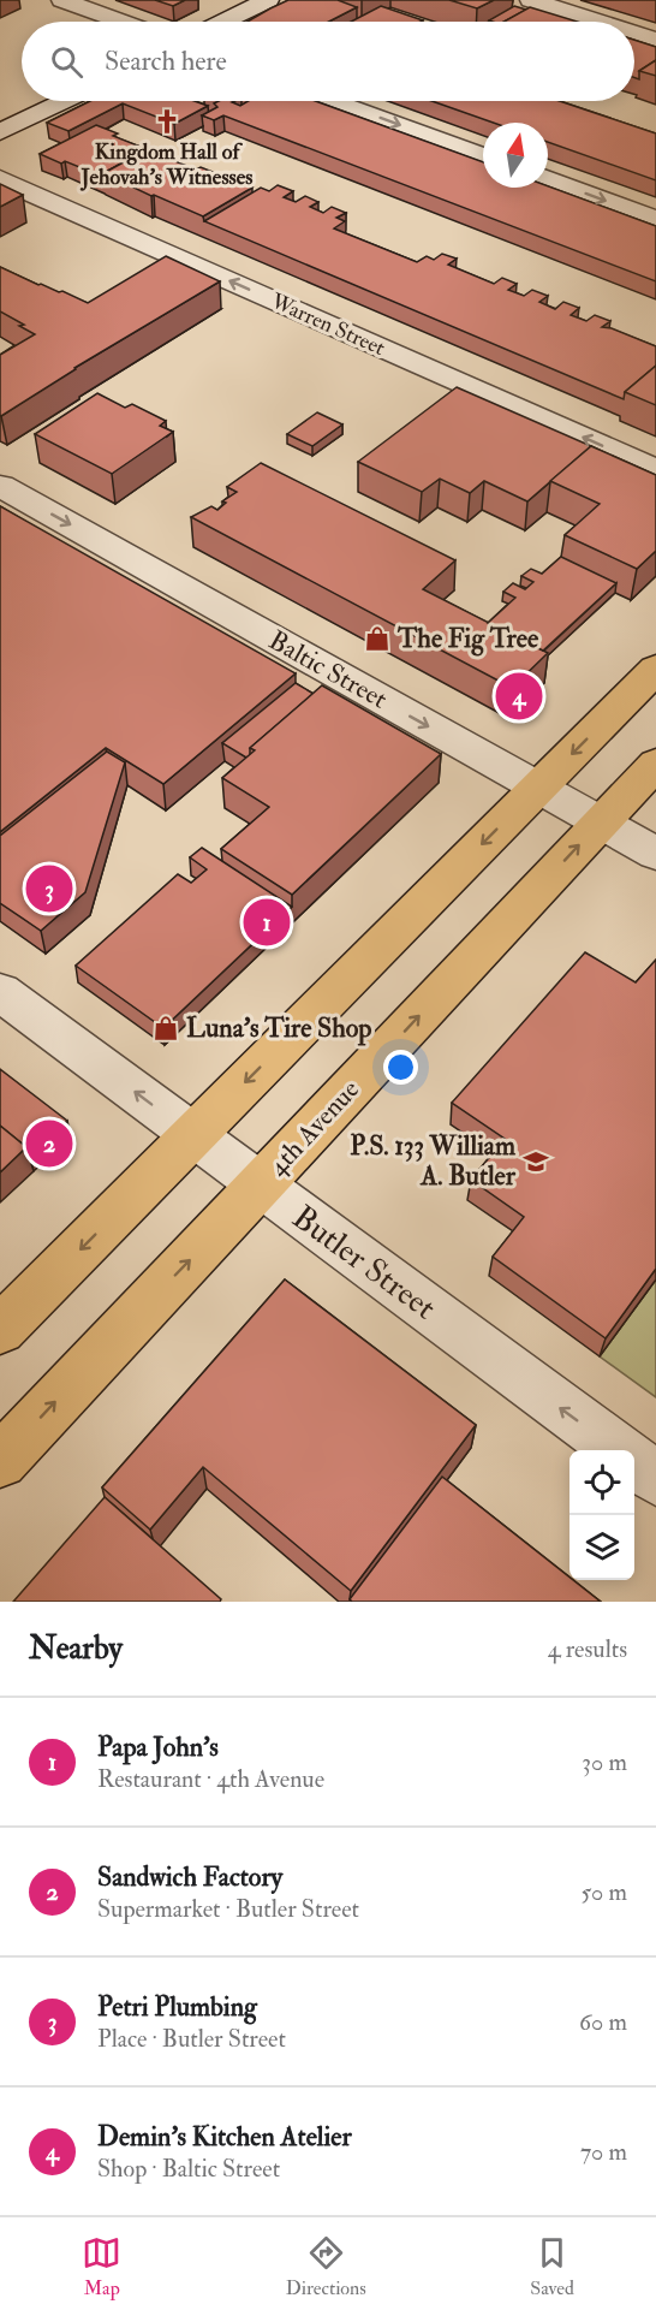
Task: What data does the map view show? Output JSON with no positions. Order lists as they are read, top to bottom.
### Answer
{
  "streets": {
    "main road": ["4th Avenue"],
    "street": ["Warren Street", "Baltic Street", "Butler Street"]
  },
  "crossings": [
    ["Baltic Street", "4th Avenue"],
    ["4th Avenue", "Butler Street"]
  ],
  "one_way": ["Baltic Street", "Butler Street"],
  "places": {
    "church": ["Kingdom Hall of Jehovah's Witnesses"],
    "shop": ["The Fig Tree", "Luna's Tire Shop"],
    "school or university": ["P.S. 133 William A. Butler"]
  },
  "north": "top",
  "page": {
    "search": "Search here",
    "pins": [
      "4",
      "3",
      "1",
      "2"
    ],
    "heading": ["Nearby", "4 results"],
    "list": [
      {
        "mark": "1",
        "name": "Papa John's",
        "note": "Restaurant · 4th Avenue",
        "value": "30 m"
      },
      {
        "mark": "2",
        "name": "Sandwich Factory",
        "note": "Supermarket · Butler Street",
        "value": "50 m"
      },
      {
        "mark": "3",
        "name": "Petri Plumbing",
        "note": "Place · Butler Street",
        "value": "60 m"
      },
      {
        "mark": "4",
        "name": "Demin's Kitchen Atelier",
        "note": "Shop · Baltic Street",
        "value": "70 m"
      }
    ],
    "nav": ["Map", "Directions", "Saved"]
  }
}
